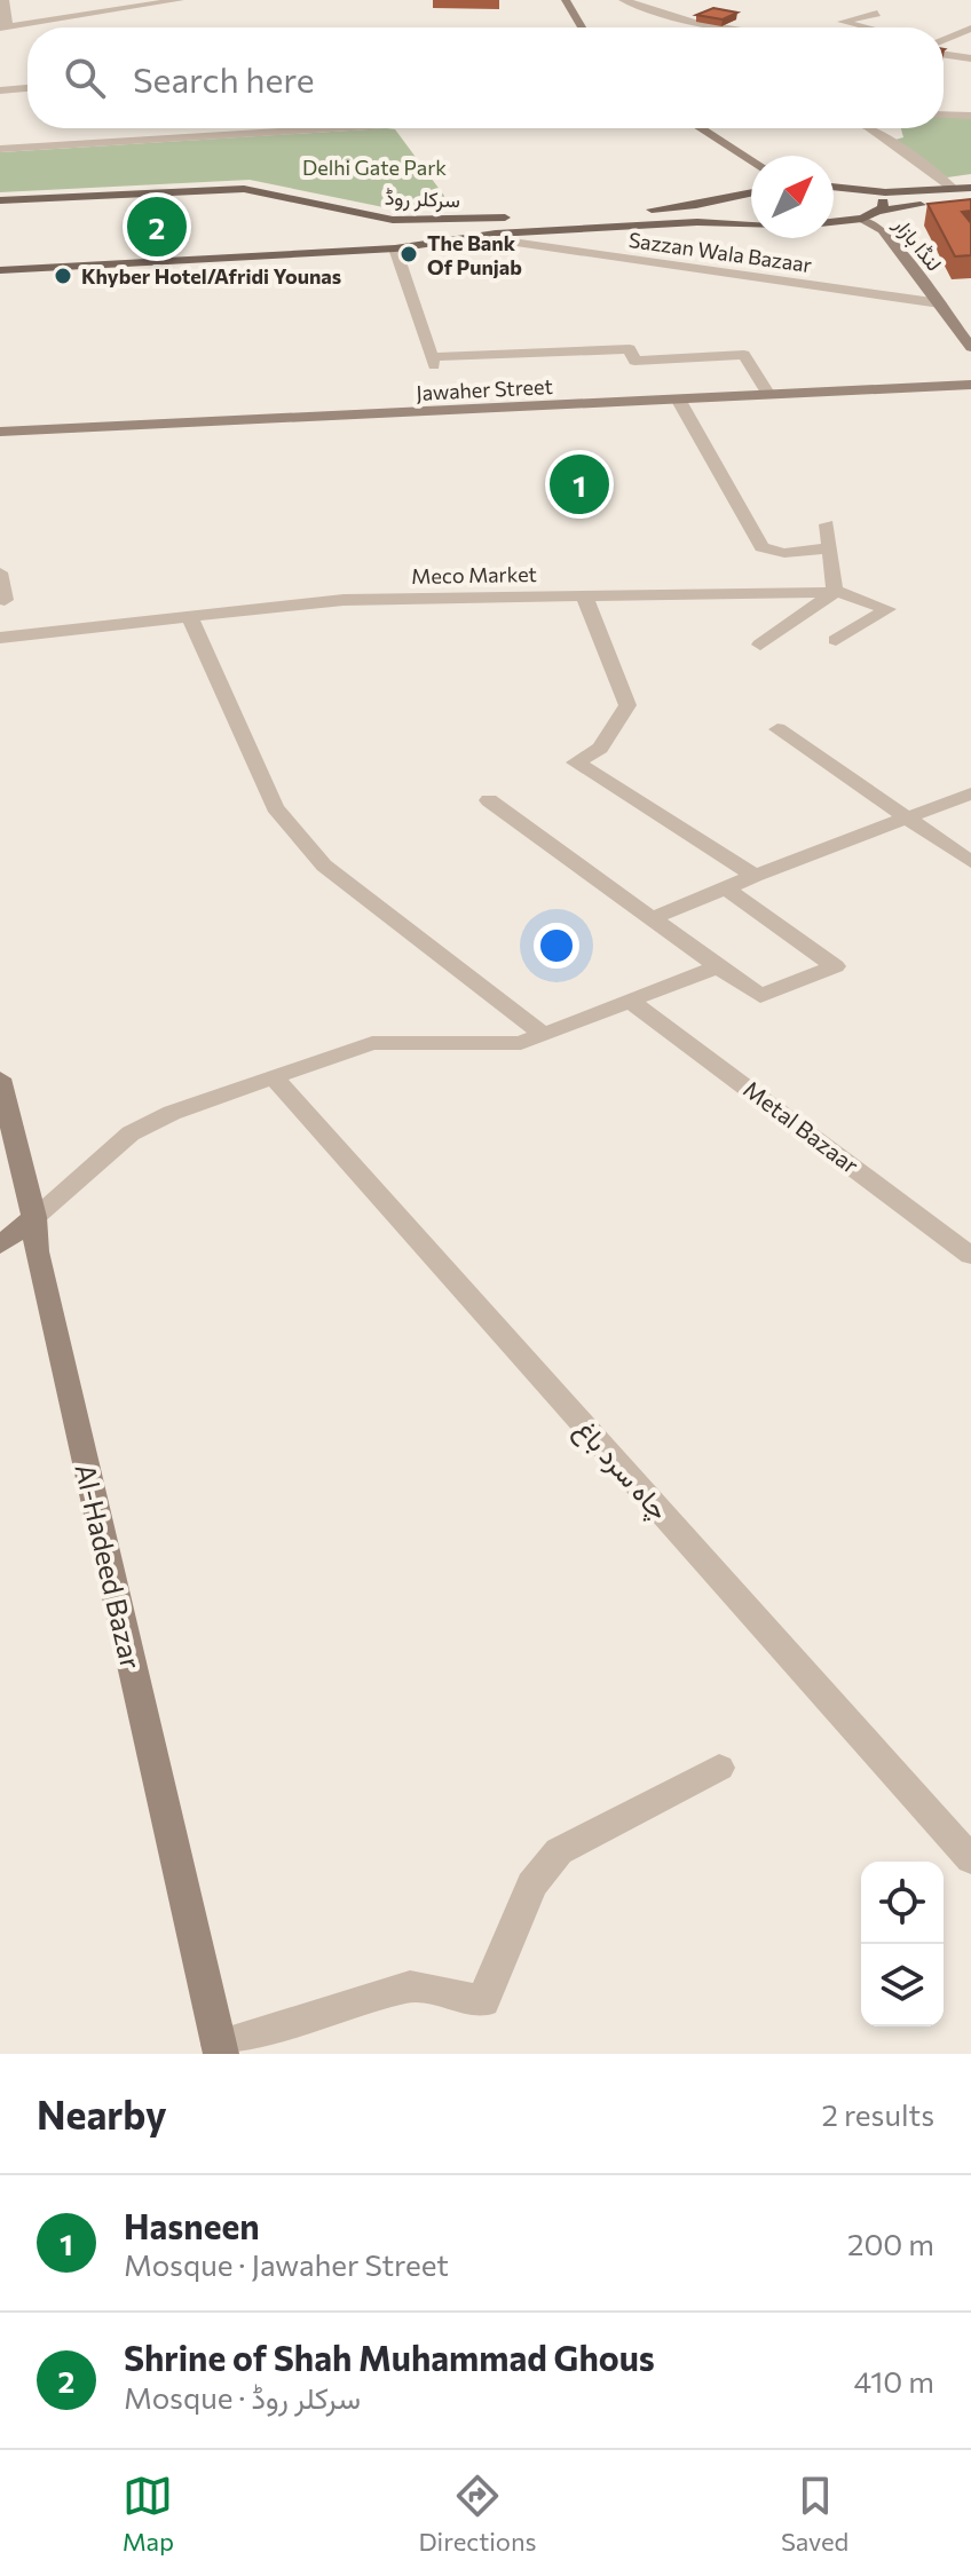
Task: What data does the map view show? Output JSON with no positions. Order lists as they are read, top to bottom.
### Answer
{
  "streets": {
    "main road": ["سرکلر روڈ"],
    "street": [
      "لنڈا بازار",
      "Sazzan Wala Bazaar",
      "Jawaher Street",
      "Meco Market",
      "Metal Bazaar",
      "چاہ سرد باغ",
      "Al-Hadeed Bazar"
    ]
  },
  "crossings": [
    ["سرکلر روڈ", "Sazzan Wala Bazaar"],
    ["لنڈا بازار", "Sazzan Wala Bazaar"]
  ],
  "parks": ["Delhi Gate Park"],
  "places": ["The Bank Of Punjab", "Khyber Hotel/Afridi Younas"],
  "north": "top right",
  "page": {
    "search": "Search here",
    "pins": ["2", "1"],
    "heading": ["Nearby", "2 results"],
    "list": [
      {
        "mark": "1",
        "name": "Hasneen",
        "note": "Mosque · Jawaher Street",
        "value": "200 m"
      },
      {
        "mark": "2",
        "name": "Shrine of Shah Muhammad Ghous",
        "note": "Mosque · سرکلر روڈ",
        "value": "410 m"
      }
    ],
    "nav": ["Map", "Directions", "Saved"]
  }
}
